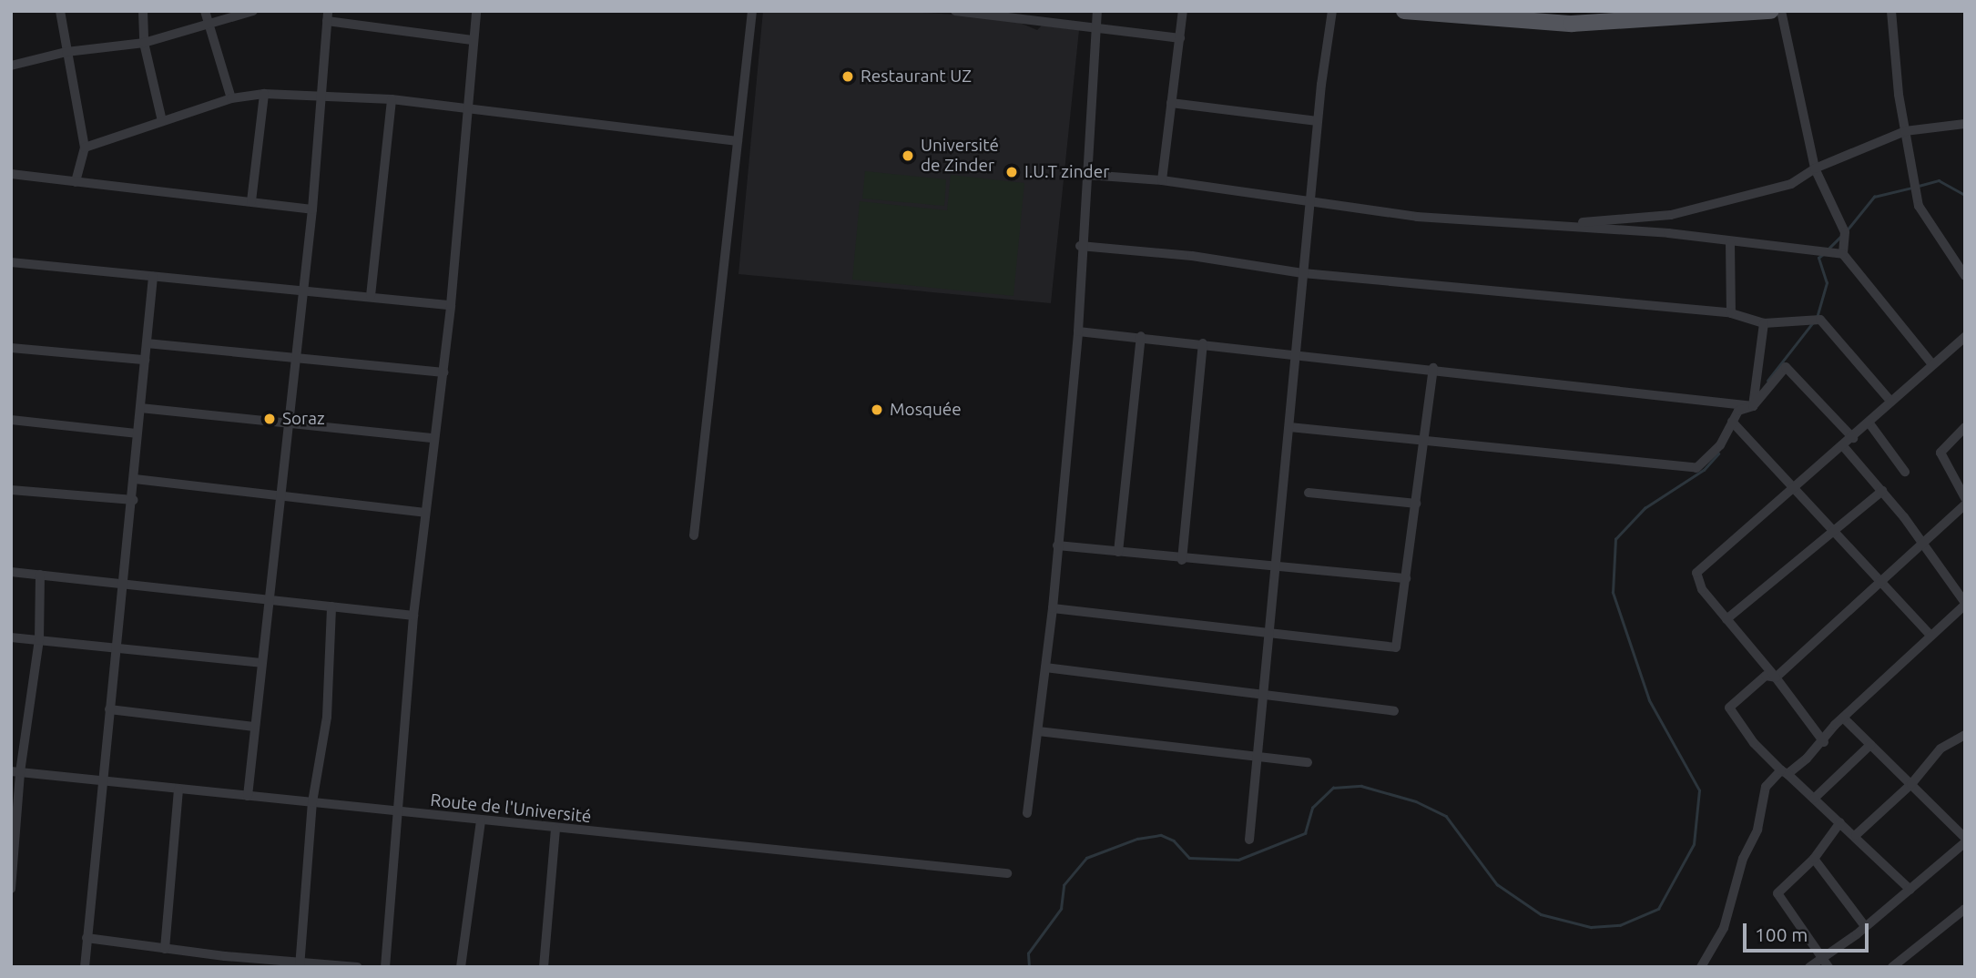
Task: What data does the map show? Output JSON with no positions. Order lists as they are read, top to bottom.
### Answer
{
  "streets": {
    "street": ["Route de l'Université"]
  },
  "places": [
    "Restaurant UZ",
    "Université de Zinder",
    "I.U.T zinder",
    "Mosquée",
    "Soraz"
  ],
  "scale_bar": "100 m"
}
